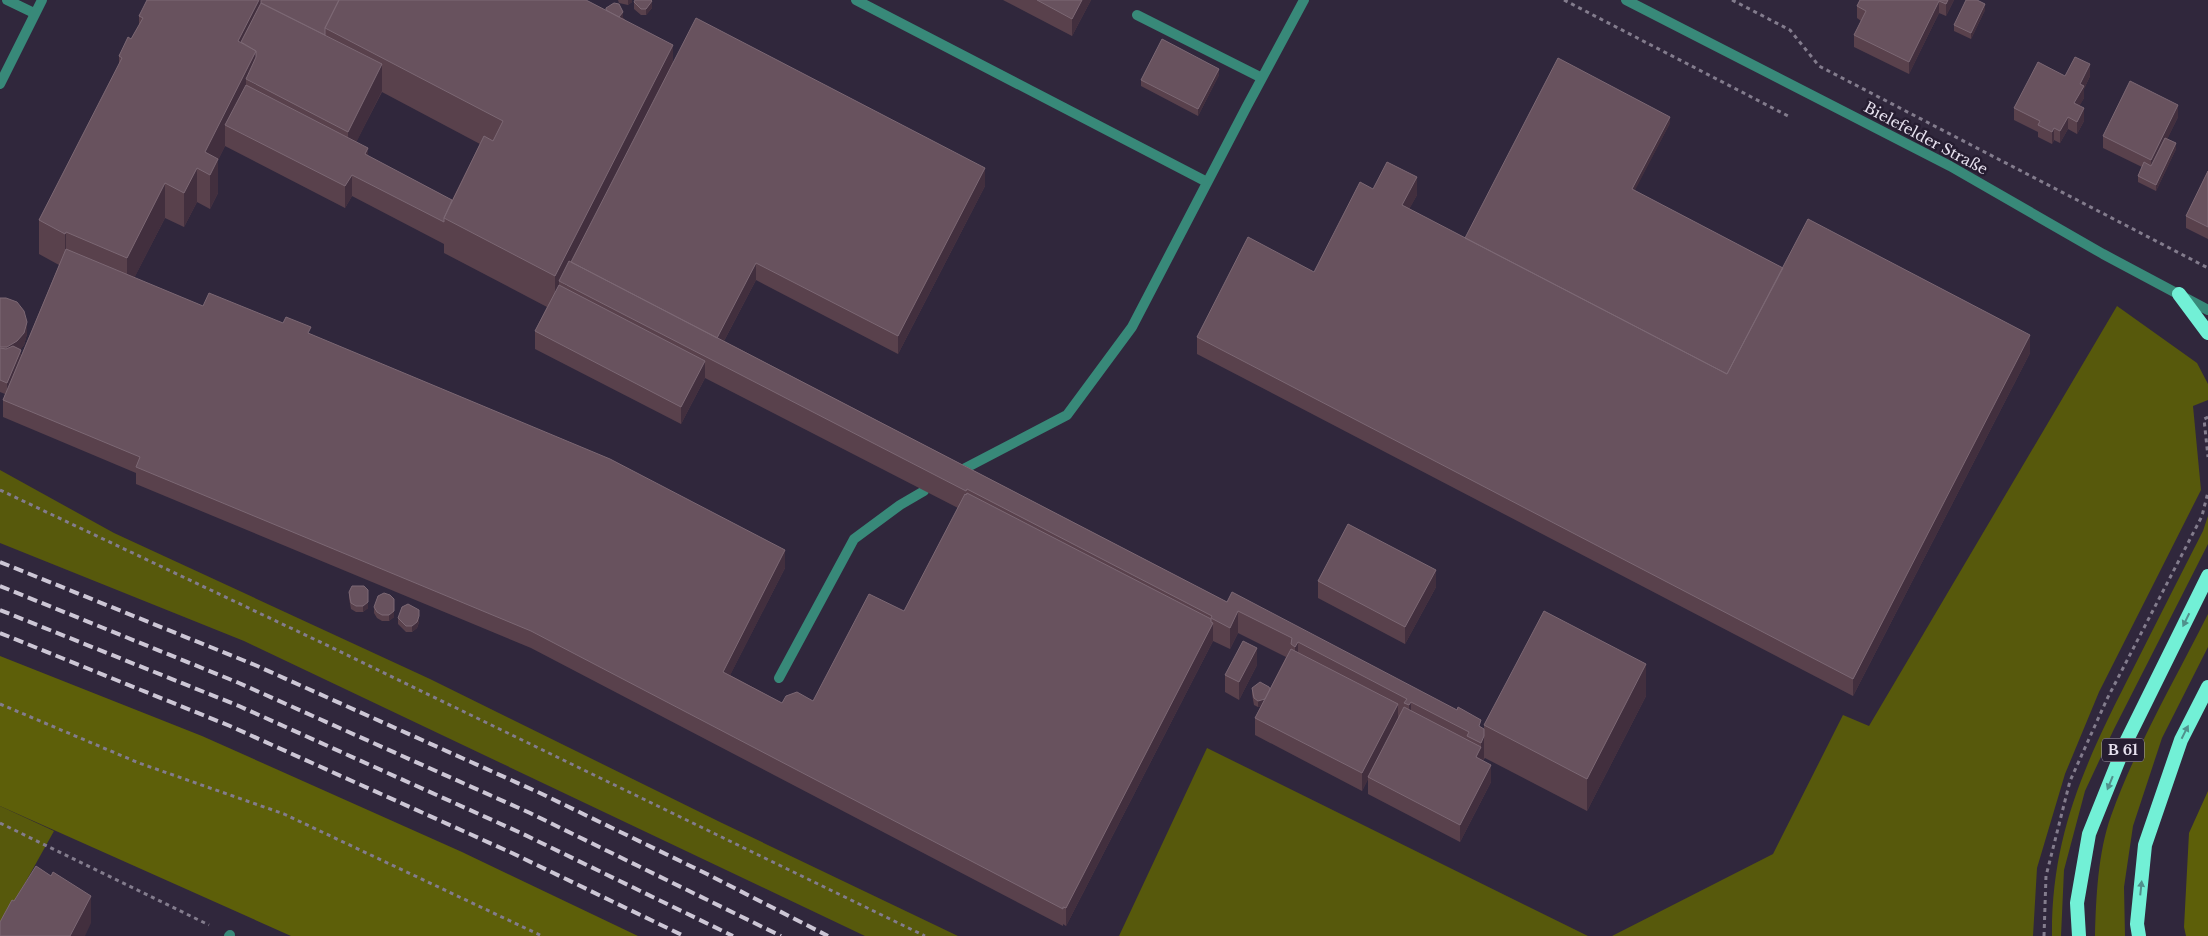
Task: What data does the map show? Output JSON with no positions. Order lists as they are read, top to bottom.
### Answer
{
  "streets": {
    "highway": ["B 61"],
    "street": ["Bielefelder Straße"]
  }
}
